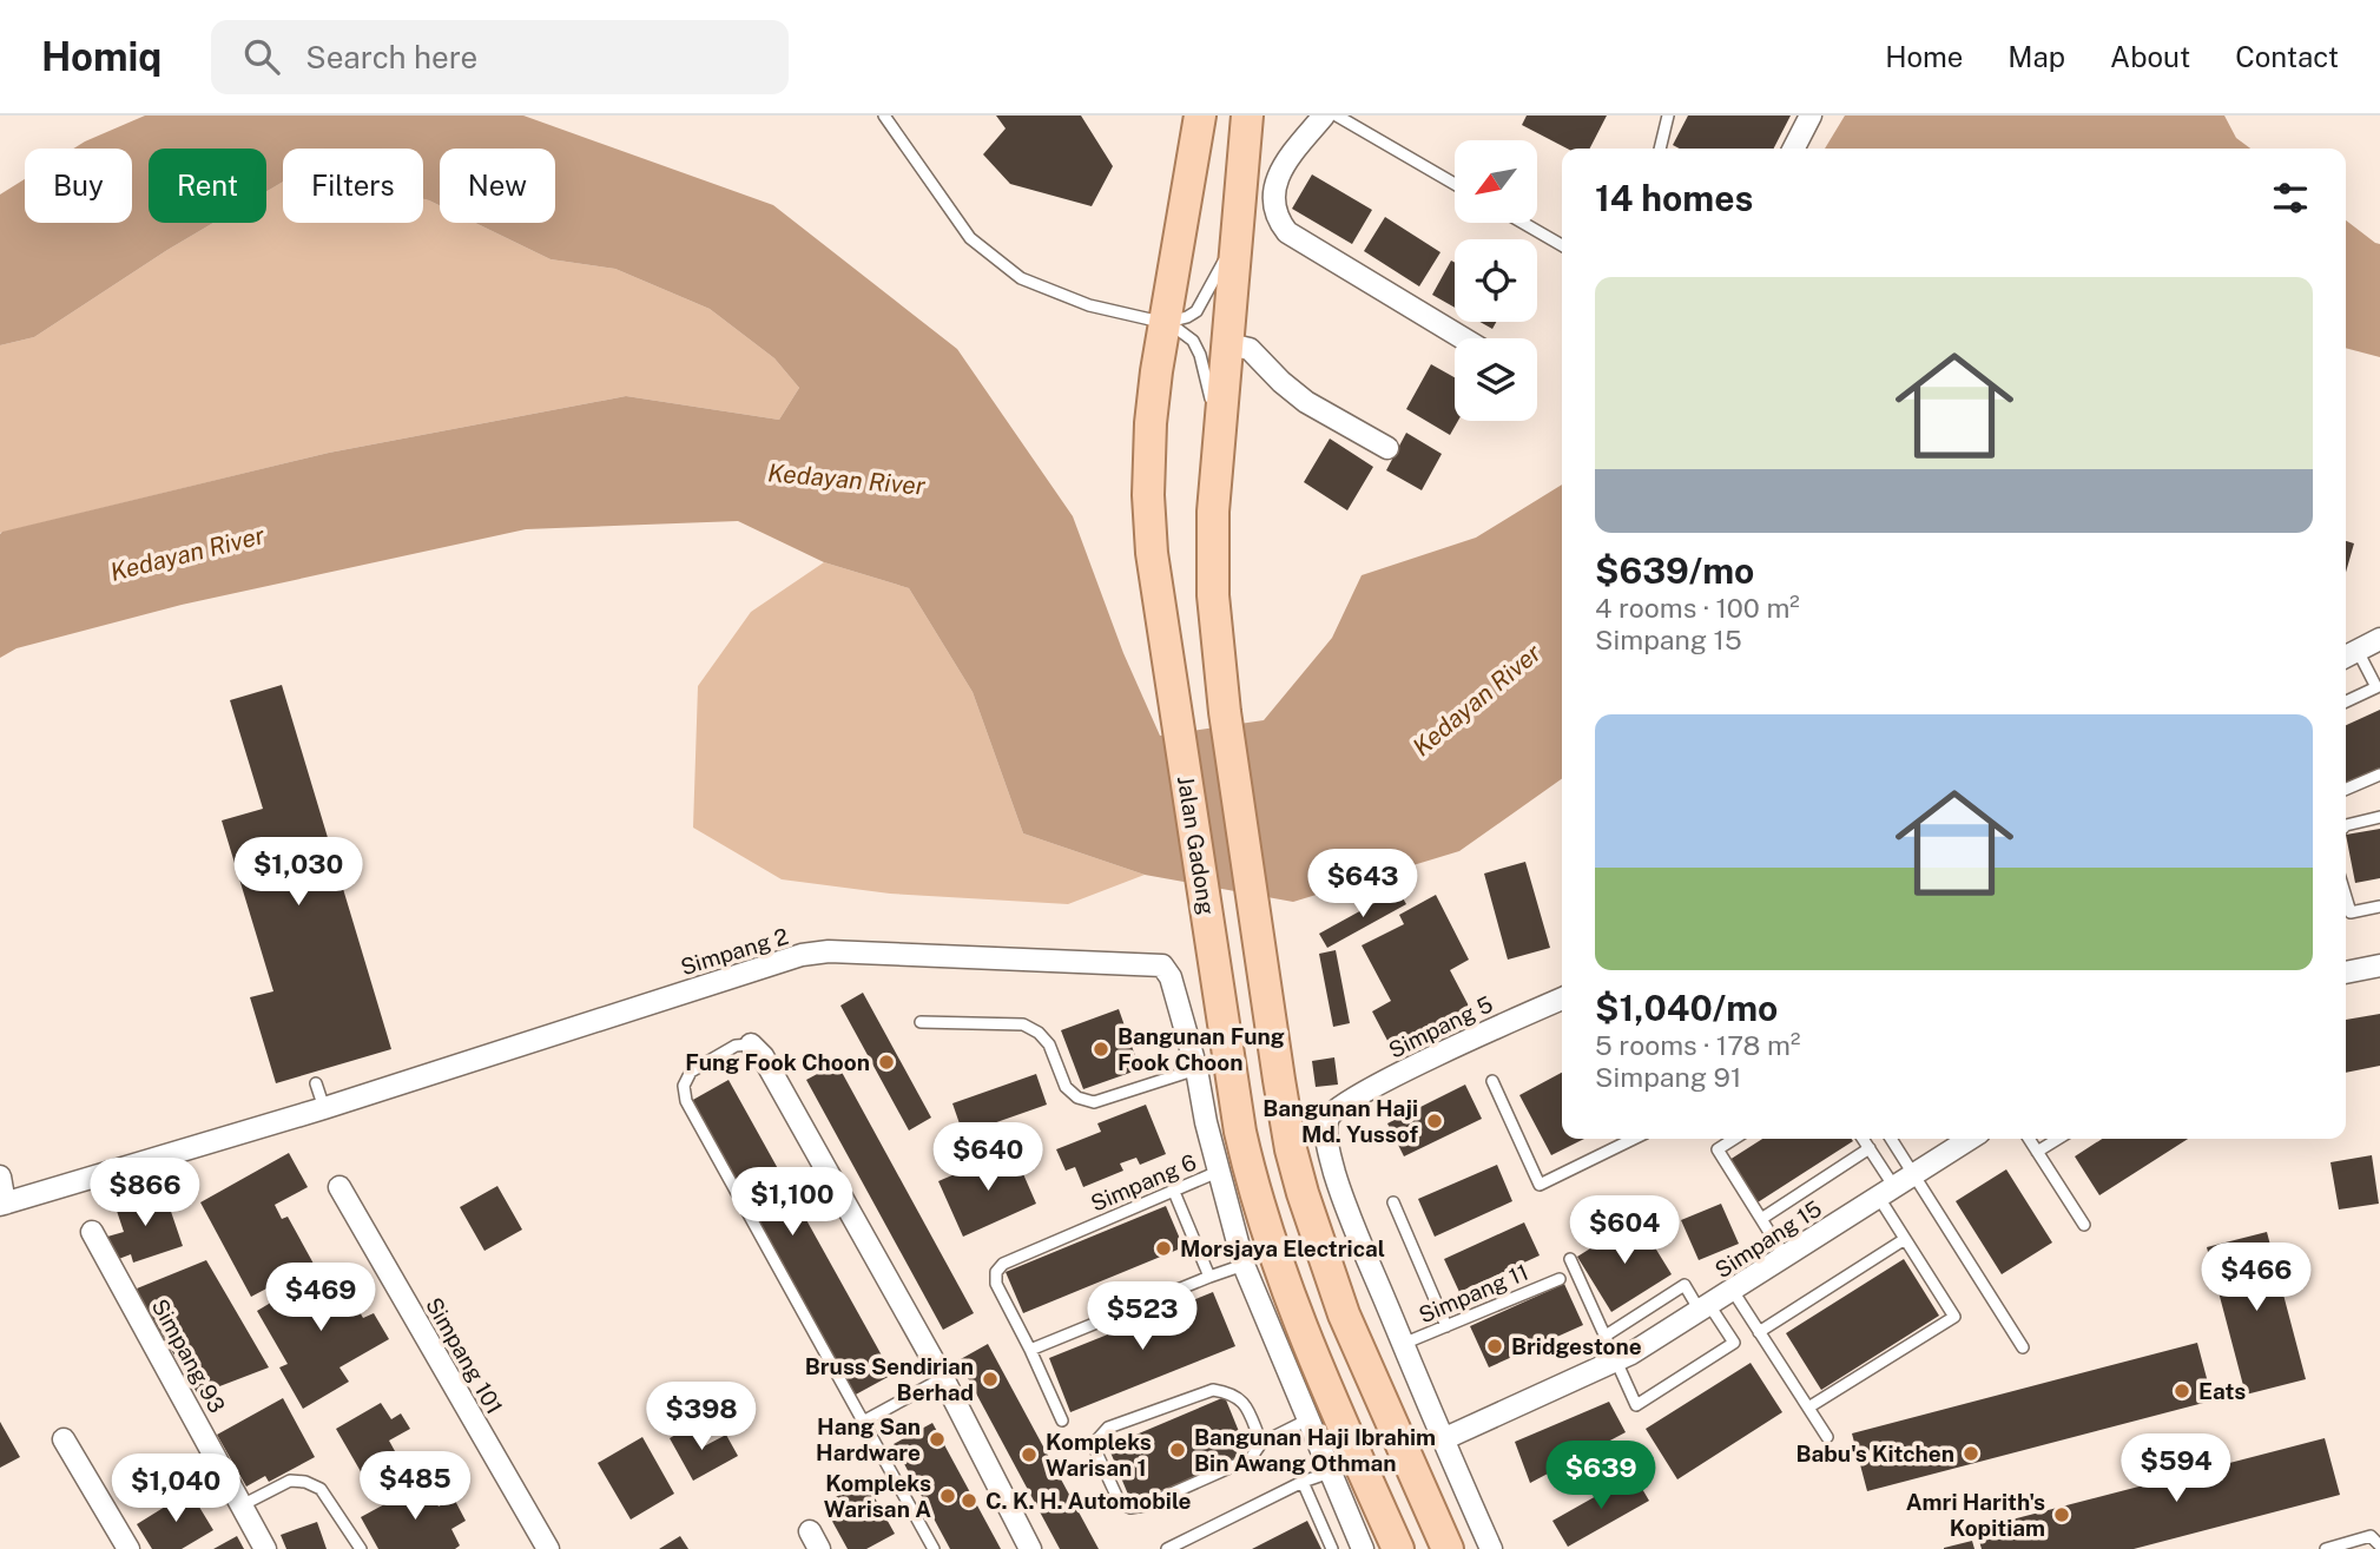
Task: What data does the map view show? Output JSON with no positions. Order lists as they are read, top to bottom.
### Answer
{
  "streets": {
    "main road": ["Jalan Gadong"],
    "street": [
      "Simpang 2",
      "Simpang 5",
      "Simpang 15",
      "Simpang 93",
      "Simpang 101"
    ],
    "lane": ["Simpang 6", "Simpang 11"]
  },
  "crossings": [
    ["Simpang 5", "Simpang 11"]
  ],
  "water": ["Kedayan River"],
  "places": [
    "Bangunan Fung Fook Choon",
    "Fung Fook Choon",
    "Bangunan Haji Md. Yussof",
    "Morsjaya Electrical",
    "Bridgestone",
    "Bruss Sendirian Berhad",
    "Eats",
    "Hang San Hardware",
    "Bangunan Haji Ibrahim Bin Awang Othman",
    "Babu's Kitchen",
    "Kompleks Warisan 1",
    "Kompleks Warisan A",
    "C. K. H. Automobile",
    "Amri Harith's Kopitiam"
  ],
  "north": "bottom left",
  "page": {
    "header": "Homiq",
    "search": "Search here",
    "nav": [
      "Home",
      "Map",
      "About",
      "Contact"
    ],
    "chip": [
      "Buy",
      "Rent",
      "Filters",
      "New"
    ],
    "heading": "14 homes",
    "list": [
      {
        "name": "$639/mo",
        "note": "4 rooms · 100 m² · Simpang 15"
      },
      {
        "name": "$1,040/mo",
        "note": "5 rooms · 178 m² · Simpang 91"
      }
    ],
    "price": [
      "$1,030",
      "$643",
      "$640",
      "$866",
      "$1,100",
      "$604",
      "$466",
      "$469",
      "$523",
      "$398",
      "$594",
      "$639",
      "$485",
      "$1,040"
    ]
  }
}
